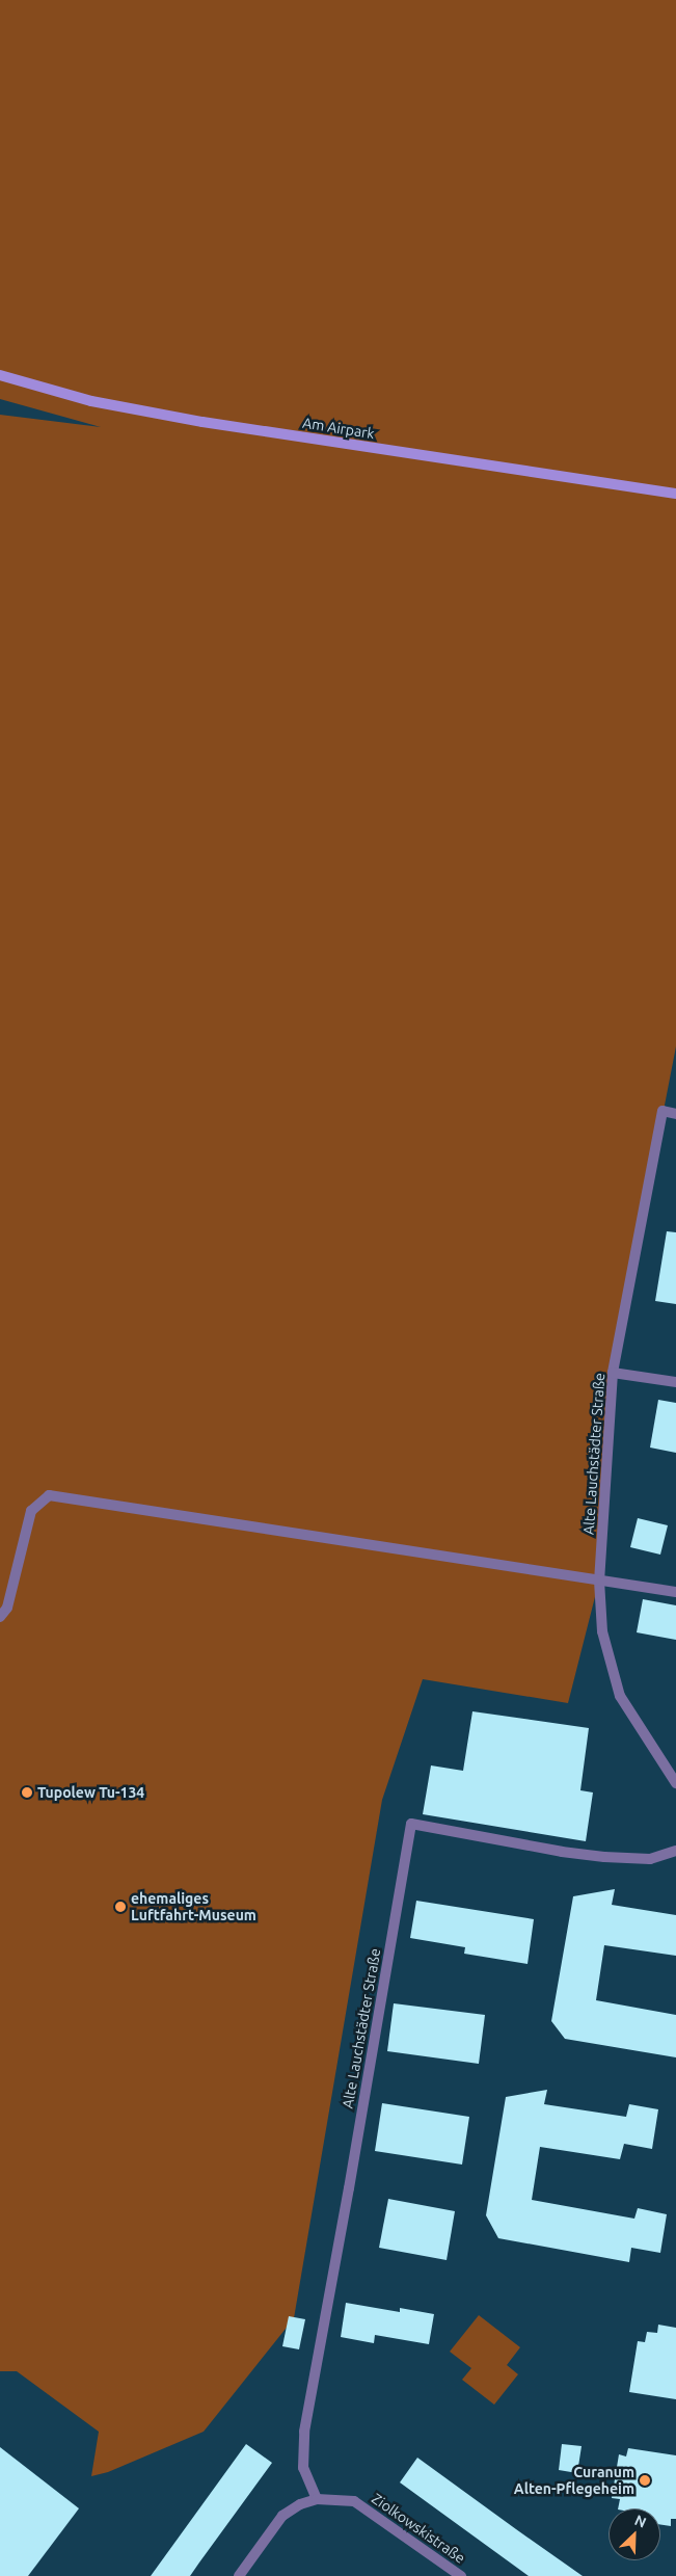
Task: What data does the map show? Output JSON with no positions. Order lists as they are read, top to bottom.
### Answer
{
  "streets": {
    "street": ["Am Airpark", "Alte Lauchstädter Straße", "Ziolkowskistraße"]
  },
  "crossings": [
    ["Alte Lauchstädter Straße", "Ziolkowskistraße"]
  ],
  "places": ["Tupolew Tu-134", "ehemaliges Luftfahrt-Museum", "Curanum Alten-Pflegeheim"],
  "north": "top right"
}
